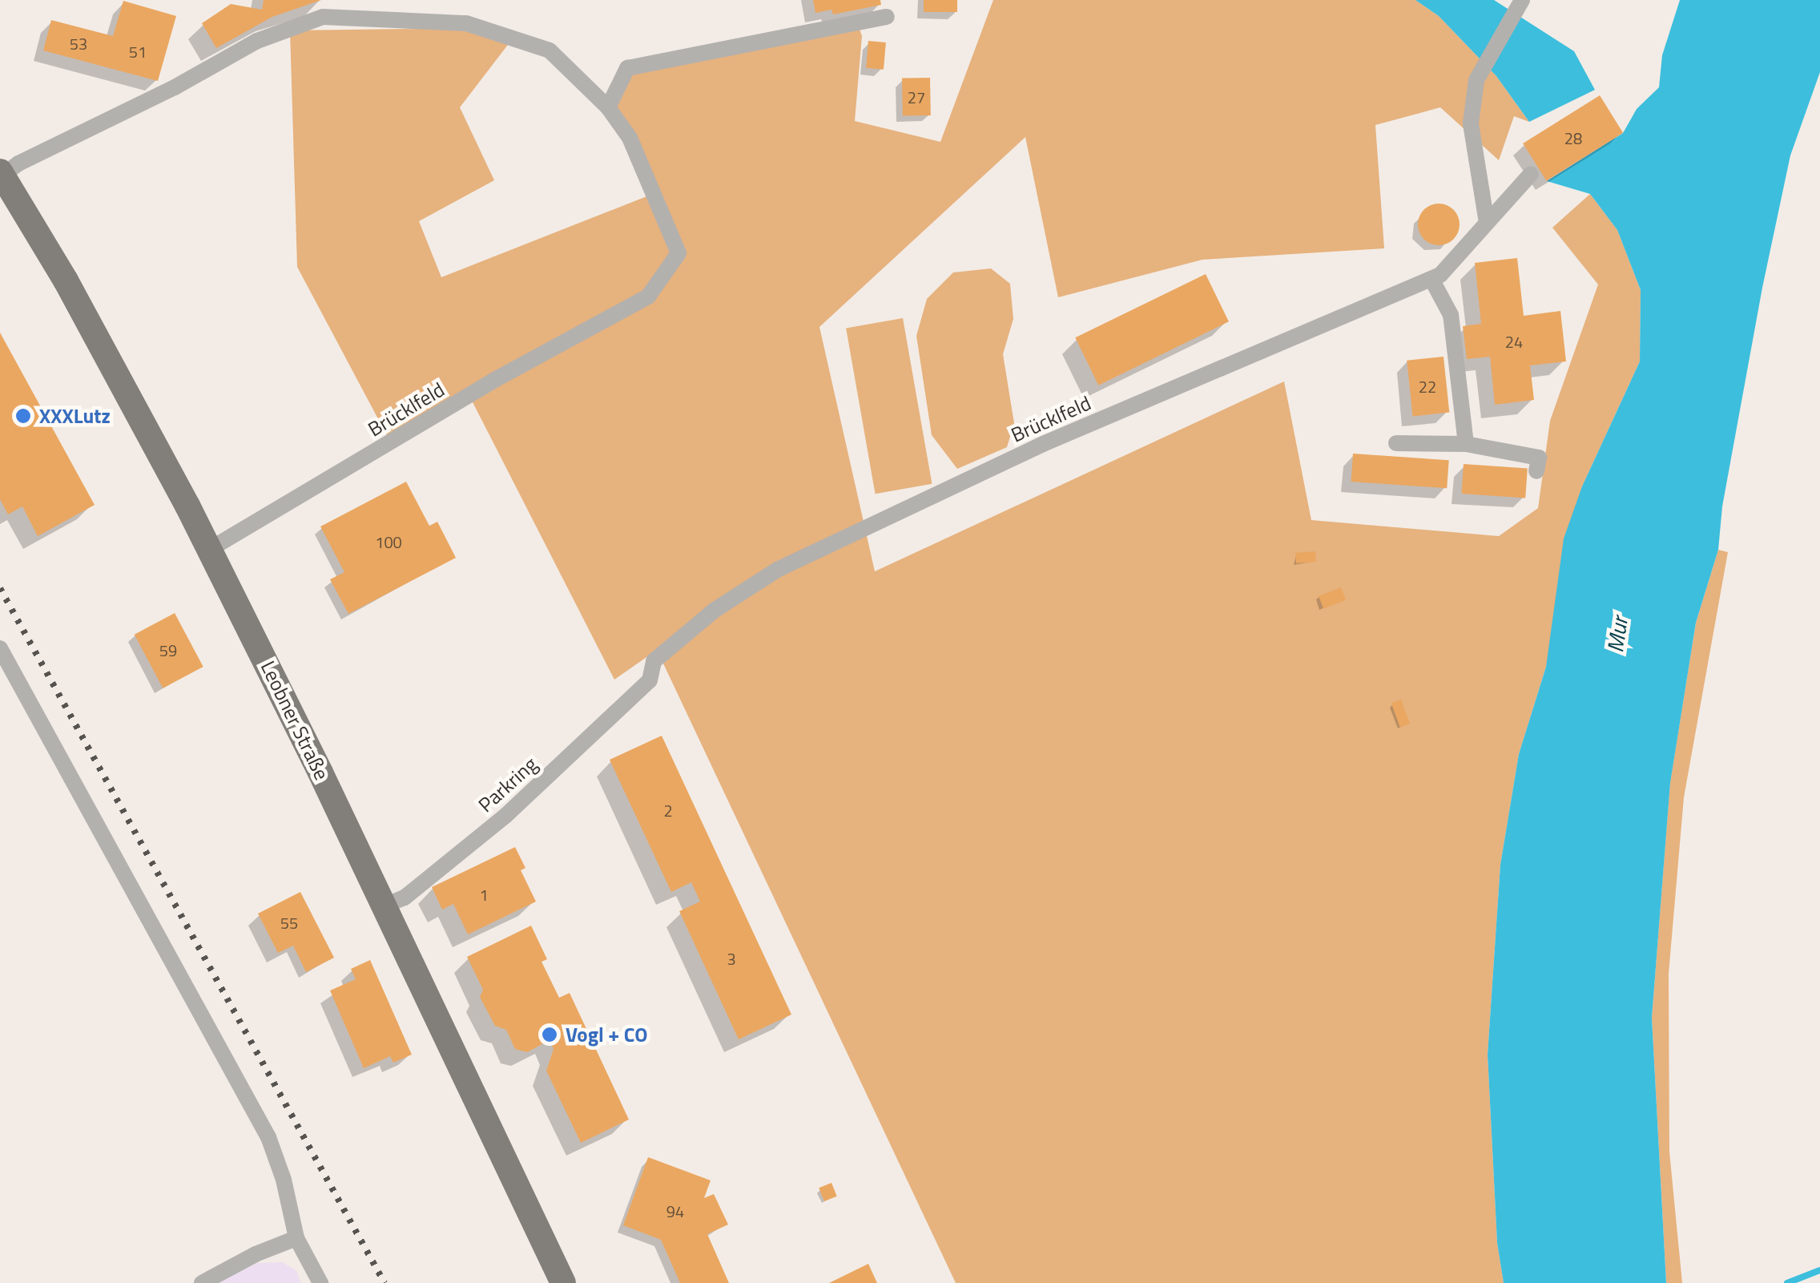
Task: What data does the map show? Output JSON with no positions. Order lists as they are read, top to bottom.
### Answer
{
  "streets": {
    "main road": ["Leobner Straße"],
    "street": ["Brücklfeld", "Parkring"]
  },
  "crossings": [
    ["Brücklfeld", "Leobner Straße"],
    ["Brücklfeld", "Parkring"],
    ["Leobner Straße", "Parkring"]
  ],
  "water": ["Mur"],
  "places": ["XXXLutz", "Vogl + CO"],
  "house_numbers": [
    "53",
    "51",
    "27",
    "28",
    "24",
    "22",
    "100",
    "59",
    "2",
    "1",
    "55",
    "3",
    "94"
  ]
}
